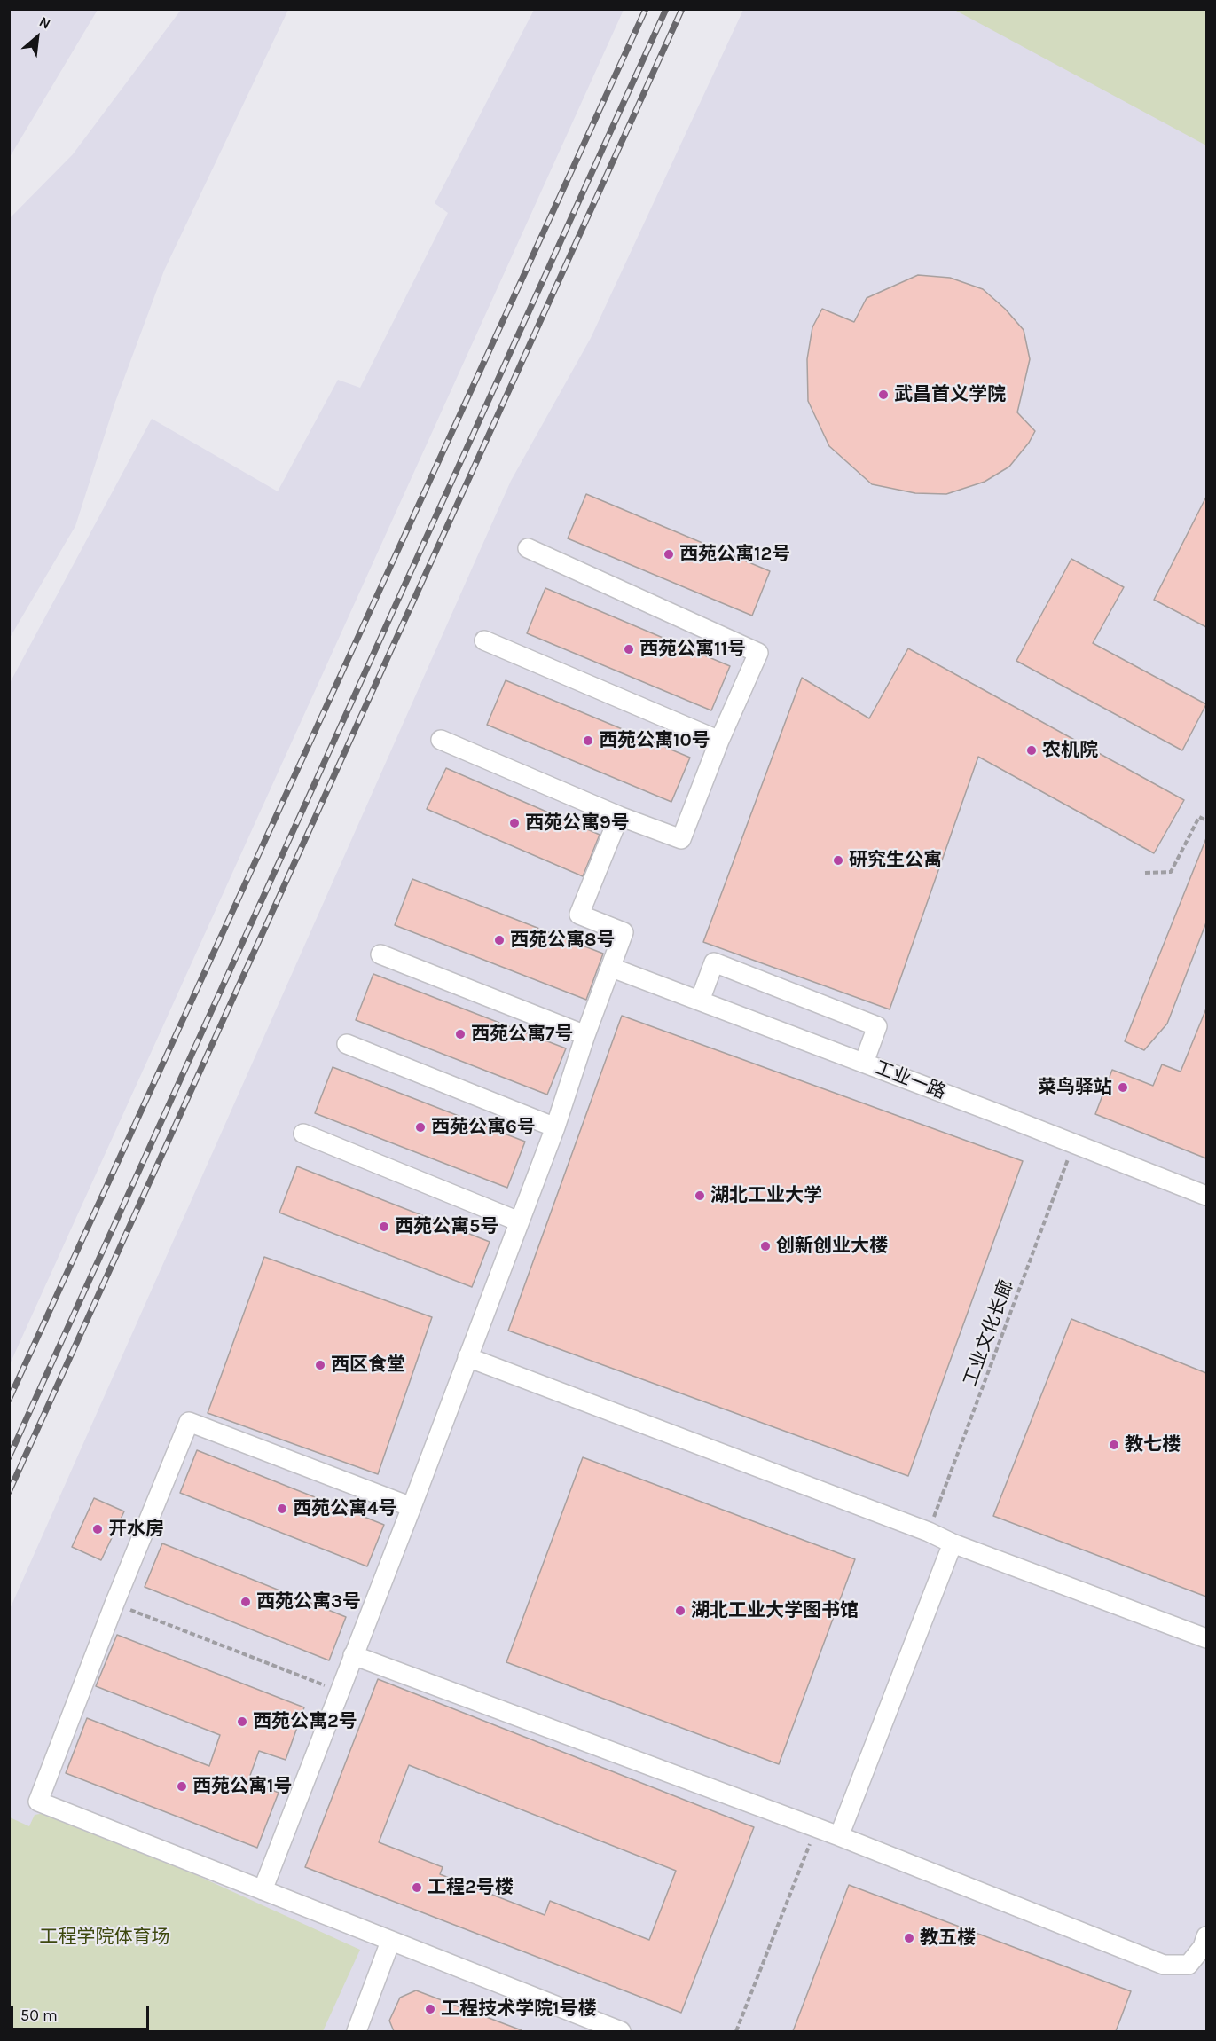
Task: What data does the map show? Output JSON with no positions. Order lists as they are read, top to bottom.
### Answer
{
  "streets": {
    "street": ["工业一路"],
    "path": ["工业文化长廊"]
  },
  "crossings": [
    ["工业一路", "工业文化长廊"]
  ],
  "parks": ["工程学院体育场"],
  "places": [
    "武昌首义学院",
    "西苑公寓12号",
    "西苑公寓11号",
    "西苑公寓10号",
    "农机院",
    "西苑公寓9号",
    "研究生公寓",
    "西苑公寓8号",
    "西苑公寓7号",
    "菜鸟驿站",
    "西苑公寓6号",
    "湖北工业大学",
    "西苑公寓5号",
    "创新创业大楼",
    "西区食堂",
    "教七楼",
    "西苑公寓4号",
    "开水房",
    "西苑公寓3号",
    "湖北工业大学图书馆",
    "西苑公寓2号",
    "西苑公寓1号",
    "工程2号楼",
    "教五楼",
    "工程技术学院1号楼"
  ],
  "scale_bar": "50 m",
  "north": "top right"
}
